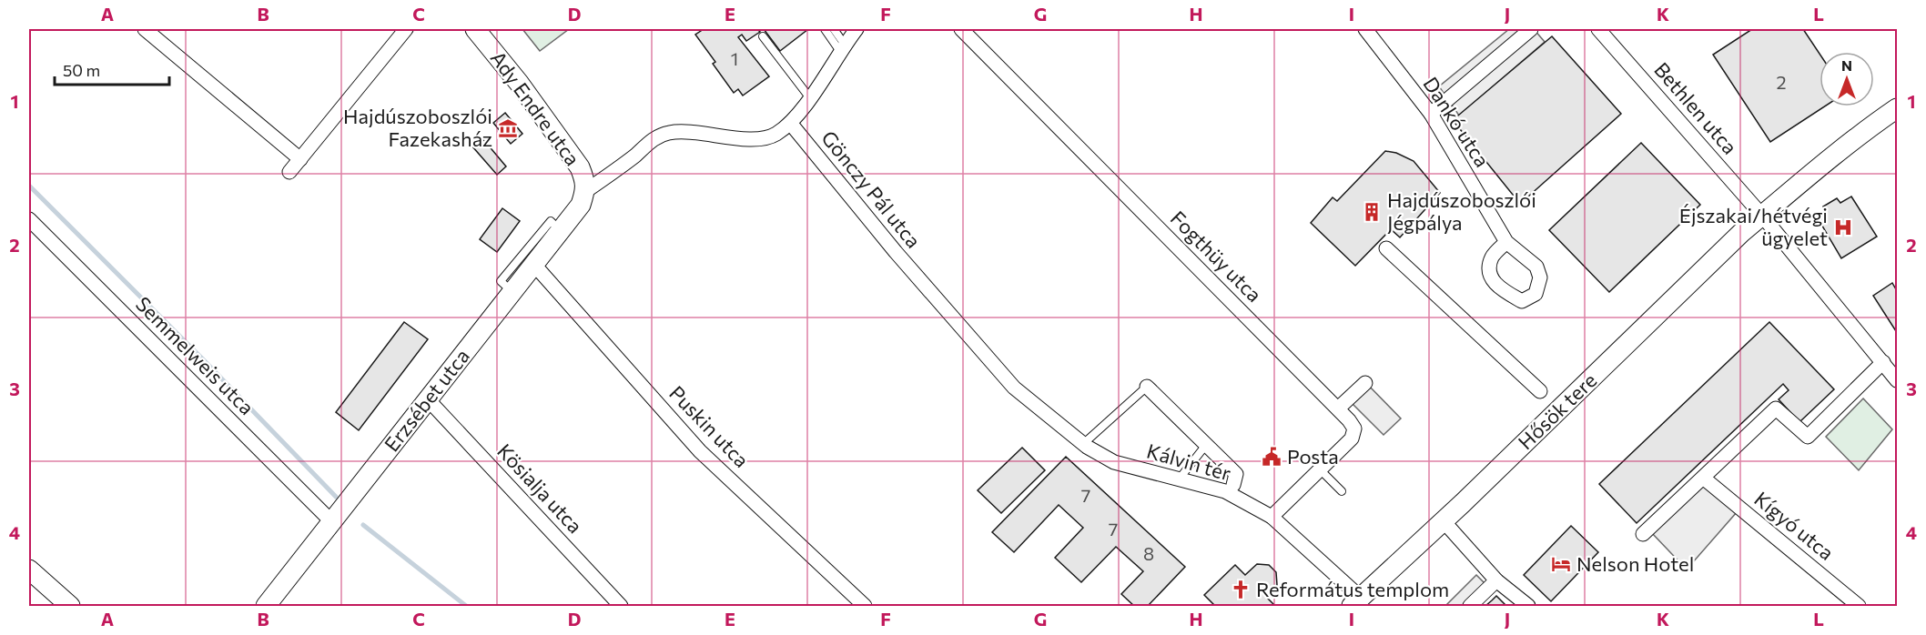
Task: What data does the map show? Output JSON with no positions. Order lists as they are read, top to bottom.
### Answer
{
  "streets": {
    "main road": ["Ady Endre utca", "Erzsébet utca", "Hősök tere"],
    "street": [
      "Bethlen utca",
      "Dankó utca",
      "Gönczy Pál utca",
      "Fogthüy utca",
      "Semmelweis utca",
      "Puskin utca",
      "Kálvin tér",
      "Kösialja utca",
      "Kígyó utca"
    ]
  },
  "crossings": [
    ["Ady Endre utca", "Erzsébet utca"],
    ["Bethlen utca", "Hősök tere"],
    ["Gönczy Pál utca", "Kálvin tér"],
    ["Fogthüy utca", "Kálvin tér"],
    ["Semmelweis utca", "Erzsébet utca"],
    ["Erzsébet utca", "Puskin utca"],
    ["Erzsébet utca", "Kösialja utca"],
    ["Hősök tere", "Kálvin tér"]
  ],
  "places": {
    "museum": ["Hajdúszoboszlói Fazekasház"],
    "building": ["Hajdúszoboszlói Jégpálya"],
    "hospital": ["Éjszakai/hétvégi ügyelet"],
    "public building": ["Posta"],
    "hotel": ["Nelson Hotel"],
    "church": ["Református templom"]
  },
  "house_numbers": [
    "1",
    "2",
    "7",
    "7",
    "8"
  ],
  "scale_bar": "50 m",
  "north": "top",
  "grid": {
    "columns": [
      "A",
      "B",
      "C",
      "D",
      "E",
      "F",
      "G",
      "H",
      "I",
      "J",
      "K",
      "L"
    ],
    "rows": [
      "1",
      "2",
      "3",
      "4"
    ]
  }
}
